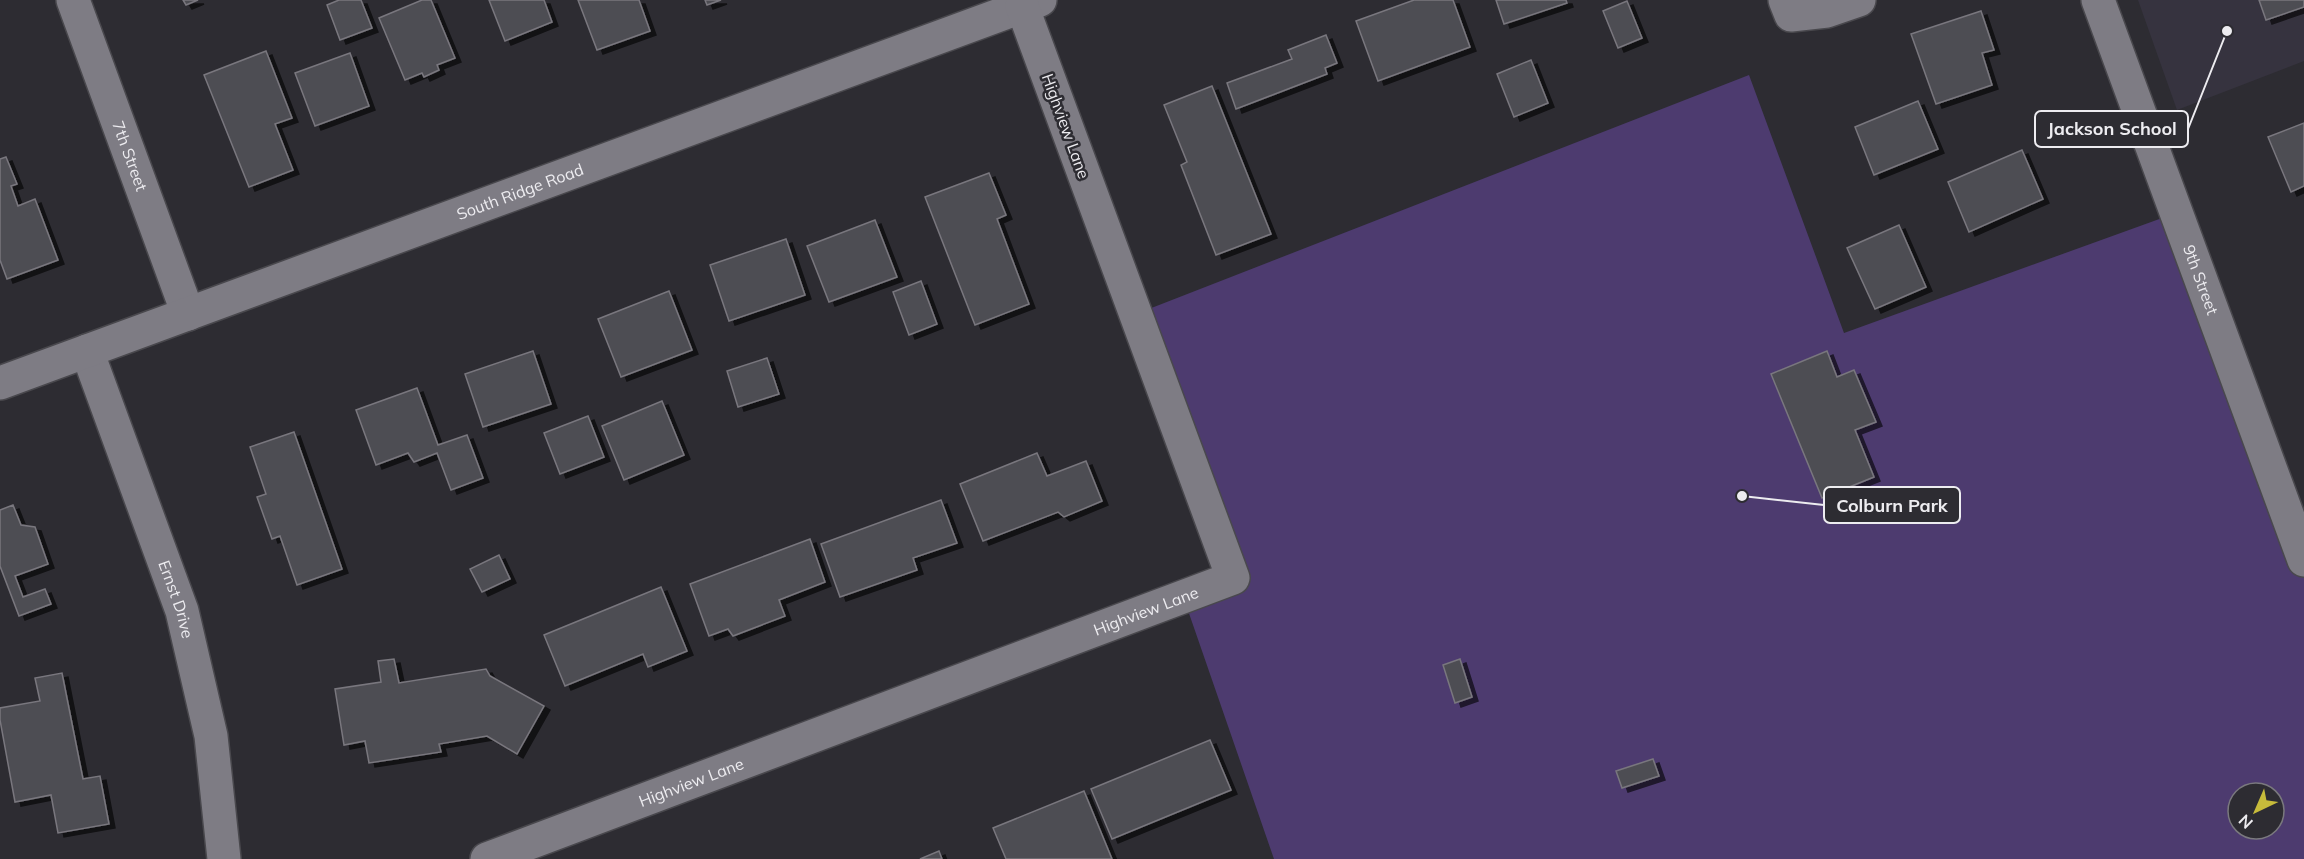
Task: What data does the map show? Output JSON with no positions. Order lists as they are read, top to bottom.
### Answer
{
  "streets": {
    "street": [
      "Highview Lane",
      "7th Street",
      "South Ridge Road",
      "9th Street",
      "Ernst Drive"
    ]
  },
  "crossings": [
    ["Highview Lane", "South Ridge Road"],
    ["7th Street", "South Ridge Road"],
    ["South Ridge Road", "Ernst Drive"]
  ],
  "places": ["Jackson School", "Colburn Park"],
  "north": "bottom left"
}
